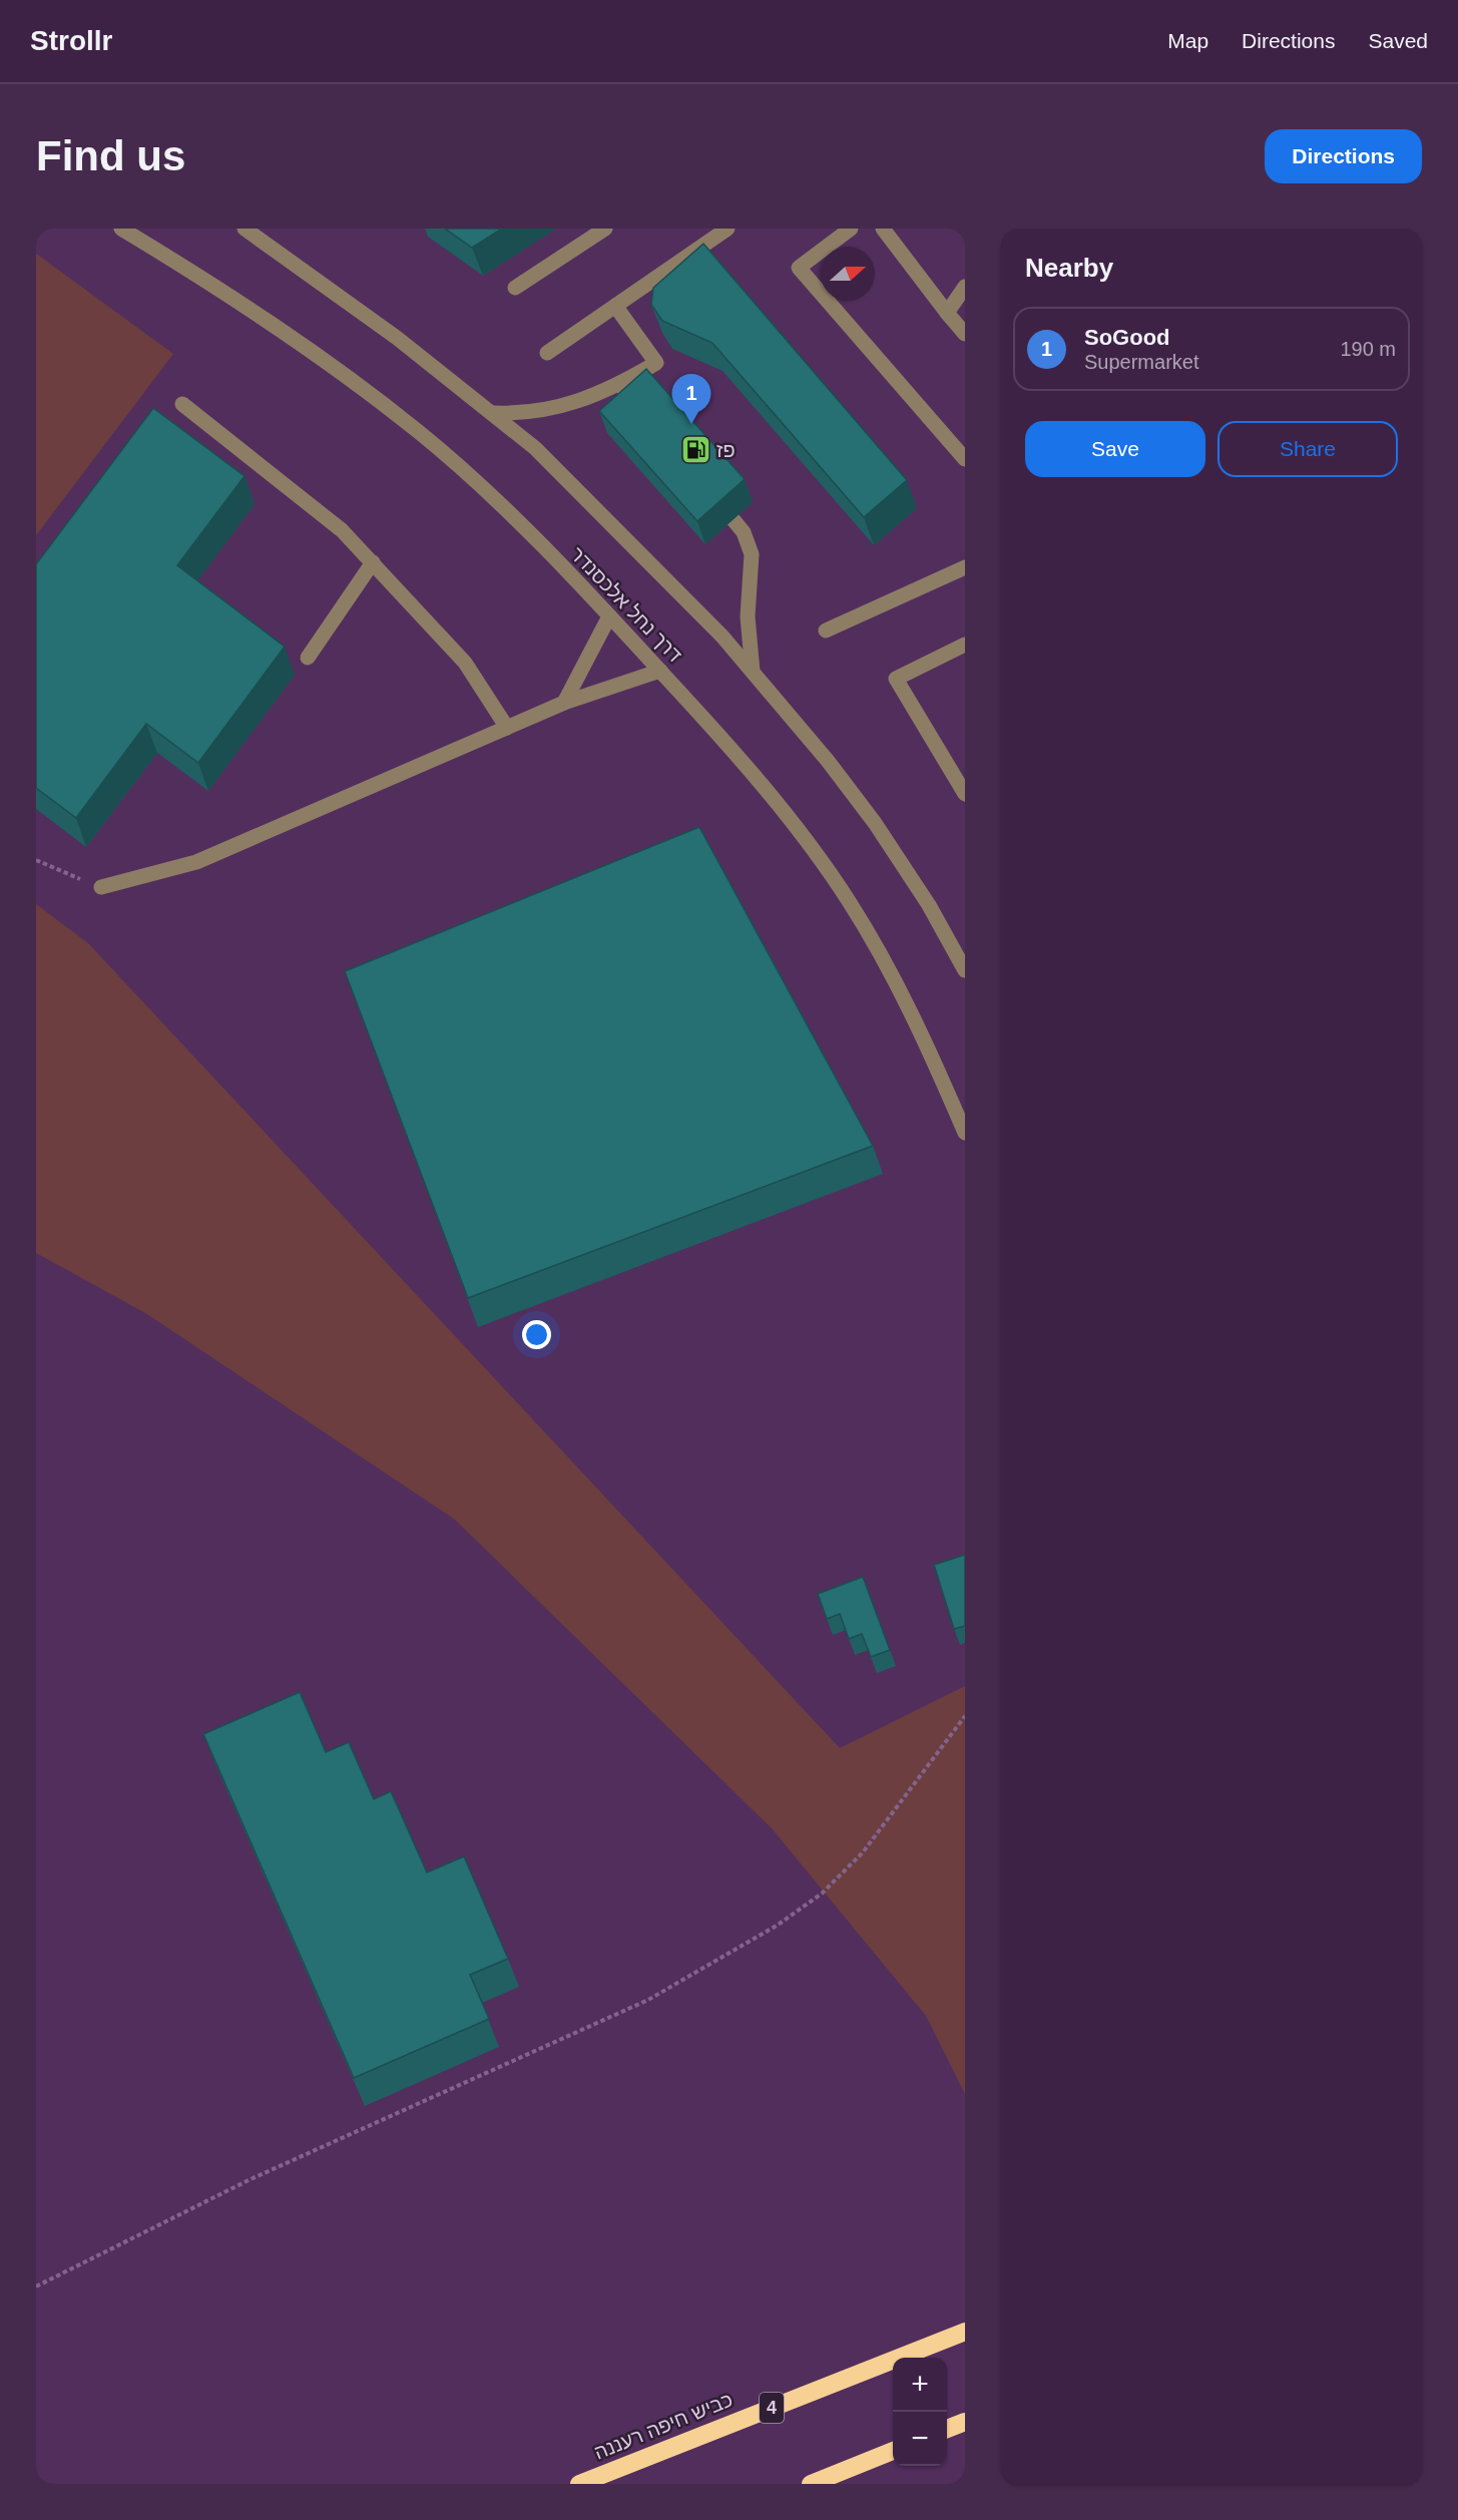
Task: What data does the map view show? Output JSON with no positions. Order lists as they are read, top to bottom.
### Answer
{
  "streets": {
    "highway": ["4", "כביש חיפה רעננה"],
    "street": ["דרך נחל אלכסנדר"]
  },
  "places": {
    "fuel station": ["פז"]
  },
  "north": "right",
  "page": {
    "header": "Strollr",
    "nav": ["Map", "Directions", "Saved"],
    "buttons": [
      "Directions",
      ["Save", "Share"]
    ],
    "title": "Find us",
    "heading": "Nearby",
    "list": [
      {
        "mark": "1",
        "name": "SoGood",
        "note": "Supermarket",
        "value": "190 m"
      }
    ],
    "pins": "1",
    "map_buttons": ["+", "−"]
  }
}
